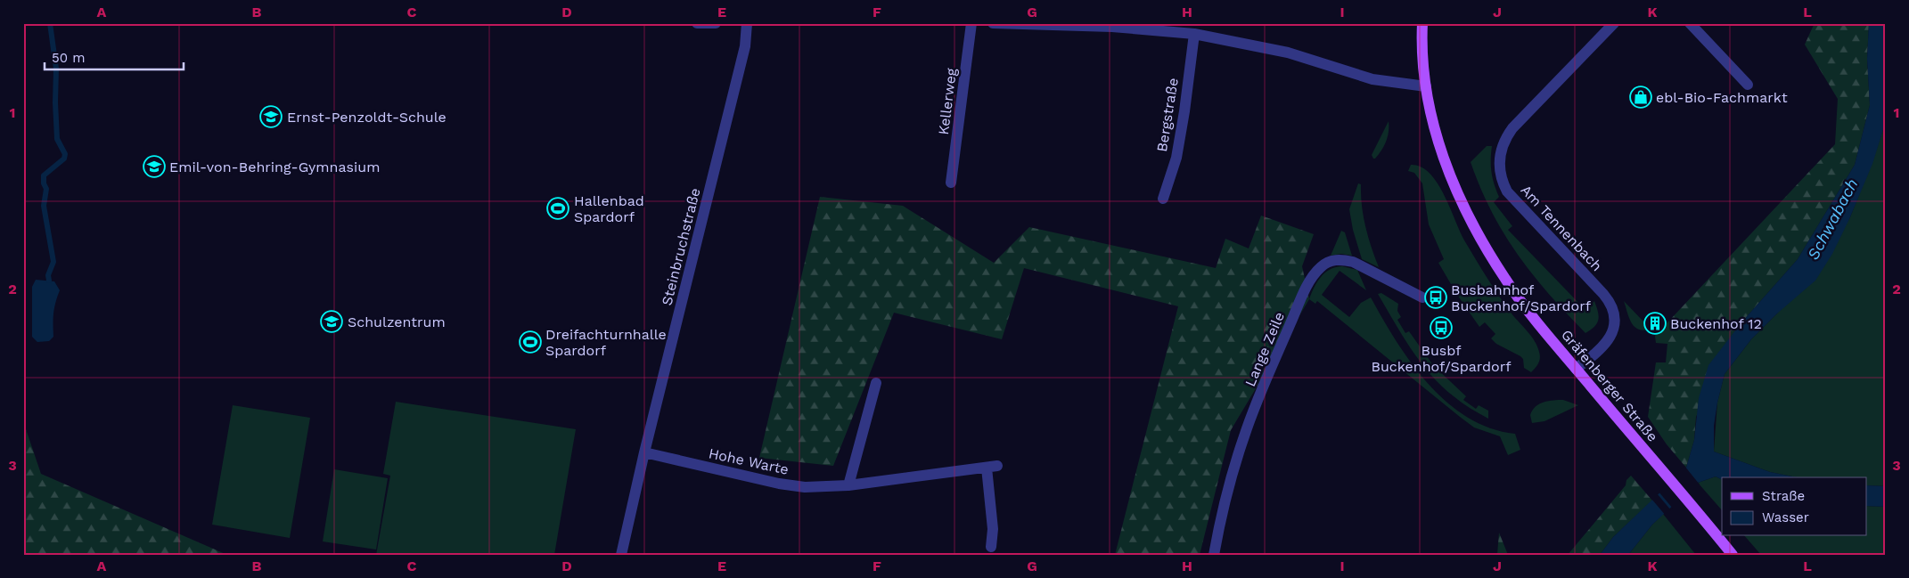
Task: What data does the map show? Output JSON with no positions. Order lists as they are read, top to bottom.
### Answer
{
  "streets": {
    "main road": ["Gräfenberger Straße"],
    "street": [
      "Kellerweg",
      "Bergstraße",
      "Am Tennenbach",
      "Steinbruchstraße",
      "Lange Zeile",
      "Hohe Warte"
    ]
  },
  "crossings": [
    ["Am Tennenbach", "Gräfenberger Straße"],
    ["Steinbruchstraße", "Hohe Warte"]
  ],
  "water": ["Schwabach"],
  "places": {
    "shop": ["ebl-Bio-Fachmarkt"],
    "school or university": ["Ernst-Penzoldt-Schule", "Emil-von-Behring-Gymnasium", "Schulzentrum"],
    "sports": ["Hallenbad Spardorf", "Dreifachturnhalle Spardorf"],
    "bus stop": ["Busbahnhof Buckenhof/Spardorf", "Busbf Buckenhof/Spardorf"],
    "building": ["Buckenhof 12"]
  },
  "legend": ["Straße", "Wasser"],
  "scale_bar": "50 m",
  "grid": {
    "columns": [
      "A",
      "B",
      "C",
      "D",
      "E",
      "F",
      "G",
      "H",
      "I",
      "J",
      "K",
      "L"
    ],
    "rows": ["1", "2", "3"]
  }
}
